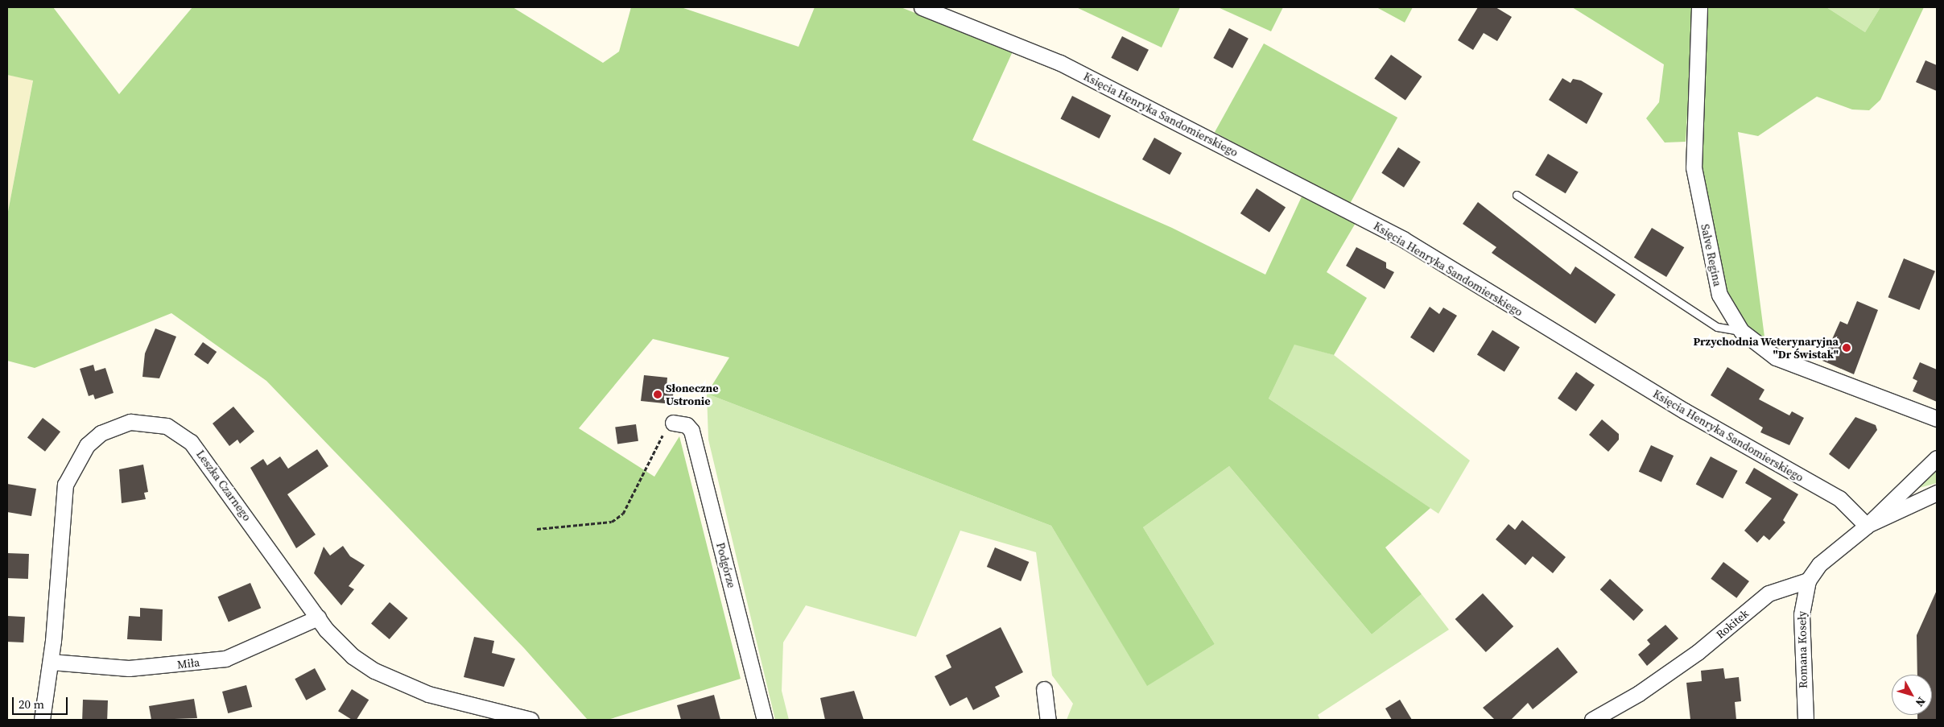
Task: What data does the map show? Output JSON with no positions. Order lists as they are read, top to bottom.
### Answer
{
  "streets": {
    "street": [
      "Księcia Henryka Sandomierskiego",
      "Salve Regina",
      "Leszka Czarnego",
      "Podgórze",
      "Rokitek",
      "Romana Koseły",
      "Miła"
    ]
  },
  "crossings": [
    ["Leszka Czarnego", "Miła"],
    ["Rokitek", "Romana Koseły"]
  ],
  "places": ["Przychodnia Weterynaryjna \"Dr Świstak\"", "Słoneczne Ustronie"],
  "scale_bar": "20 m",
  "north": "bottom right"
}
